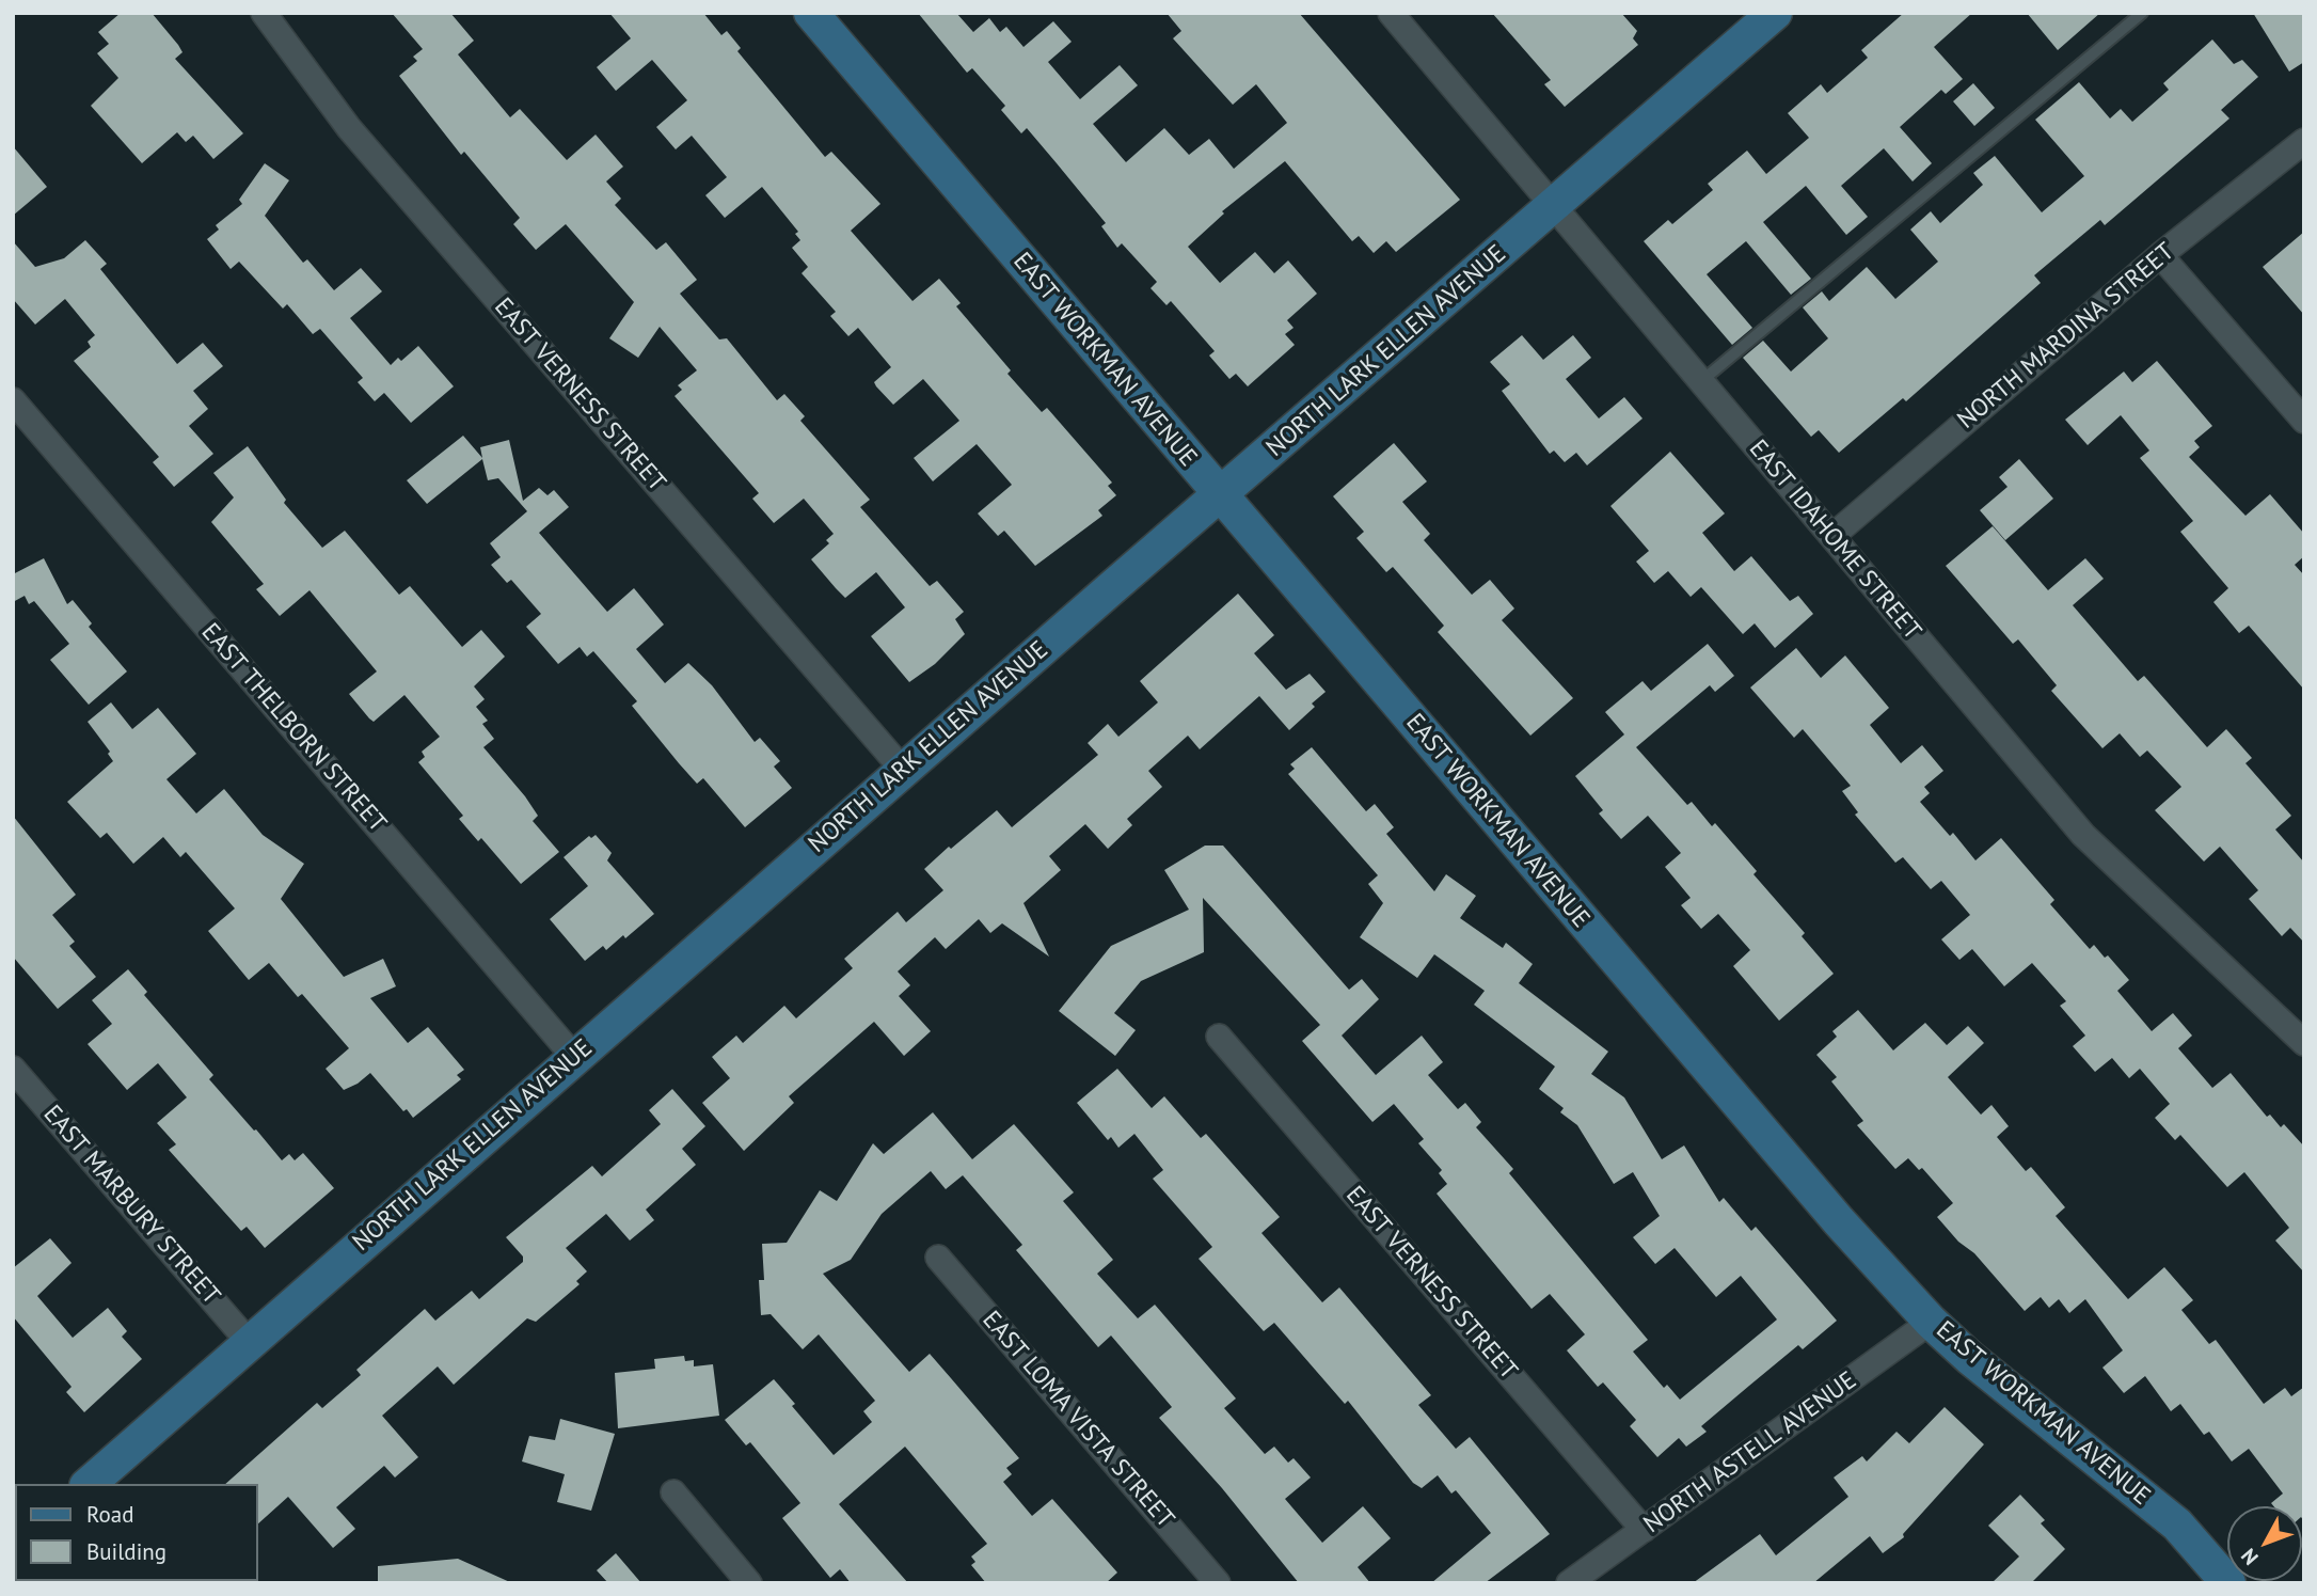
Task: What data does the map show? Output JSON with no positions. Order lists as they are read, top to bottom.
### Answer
{
  "streets": {
    "street": [
      "NORTH MARDINA STREET",
      "NORTH LARK ELLEN AVENUE",
      "EAST WORKMAN AVENUE",
      "EAST VERNESS STREET",
      "EAST IDAHOME STREET",
      "EAST THELBORN STREET",
      "EAST MARBURY STREET",
      "EAST LOMA VISTA STREET",
      "NORTH ASTELL AVENUE"
    ]
  },
  "crossings": [
    ["NORTH MARDINA STREET", "EAST IDAHOME STREET"],
    ["NORTH LARK ELLEN AVENUE", "EAST WORKMAN AVENUE"],
    ["NORTH LARK ELLEN AVENUE", "EAST VERNESS STREET"],
    ["NORTH LARK ELLEN AVENUE", "EAST IDAHOME STREET"],
    ["NORTH LARK ELLEN AVENUE", "EAST THELBORN STREET"],
    ["NORTH LARK ELLEN AVENUE", "EAST MARBURY STREET"],
    ["EAST WORKMAN AVENUE", "NORTH ASTELL AVENUE"],
    ["EAST VERNESS STREET", "NORTH ASTELL AVENUE"]
  ],
  "legend": ["Road", "Building"],
  "north": "bottom left"
}
